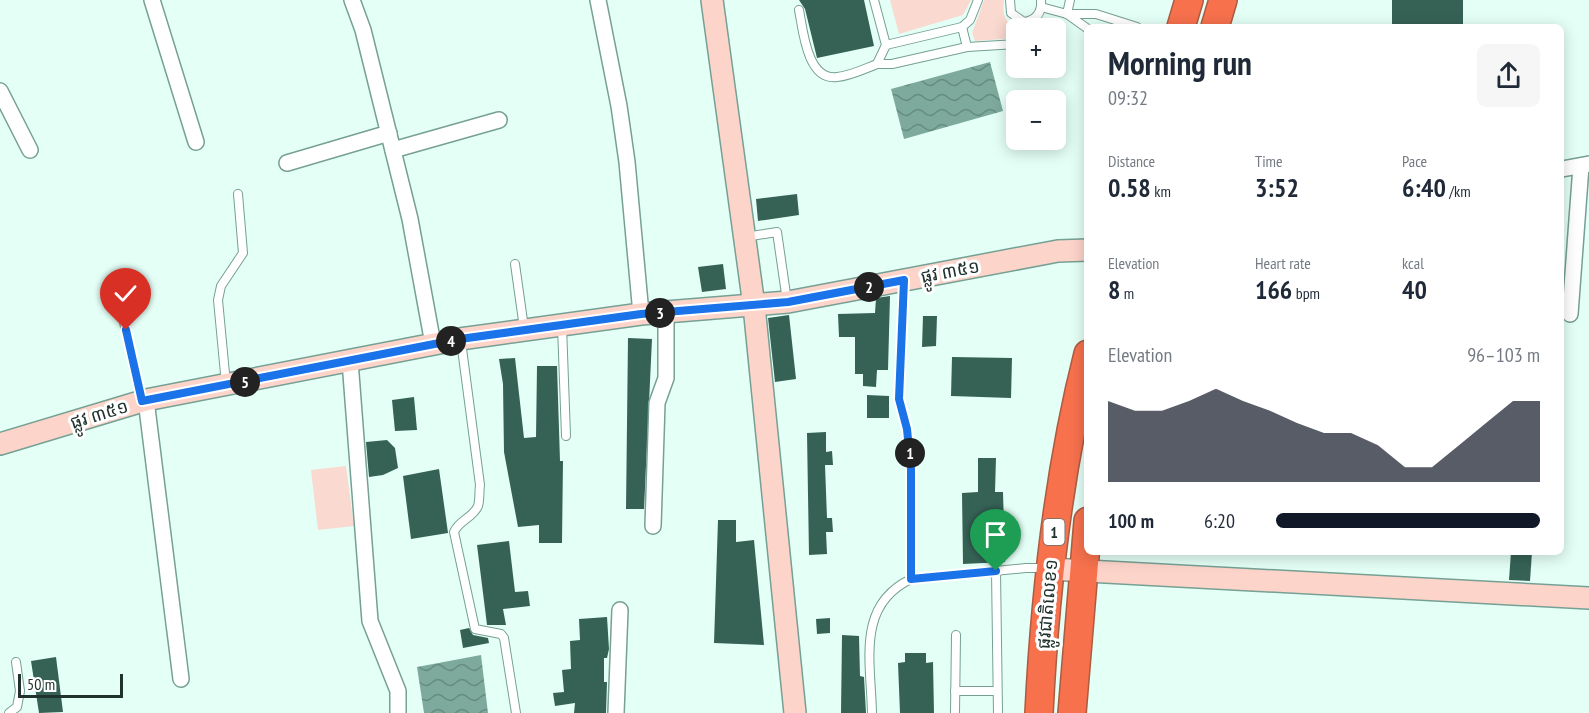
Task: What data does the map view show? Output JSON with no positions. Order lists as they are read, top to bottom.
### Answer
{
  "streets": {
    "highway": ["1", "ផ្លូវជាតិលេខ១"],
    "street": ["ផ្លូវ ៣៥១"]
  },
  "scale_bar": "50 m",
  "page": {
    "map_buttons": ["+", "−"],
    "heading": ["Morning run", "09:32"],
    "stats": [
      ["Distance", "0.58 km"],
      ["Time", "3:52"],
      ["Pace", "6:40 /km"],
      ["Elevation", "8 m"],
      ["Heart rate", "166 bpm"],
      ["kcal", "40"]
    ],
    "pins": [
      "2",
      "3",
      "4",
      "5",
      "1"
    ],
    "chart": ["Elevation", "96–103 m"],
    "list": [
      {
        "name": "100 m",
        "note": "6:20"
      }
    ],
    "scale": "50 m"
  }
}
